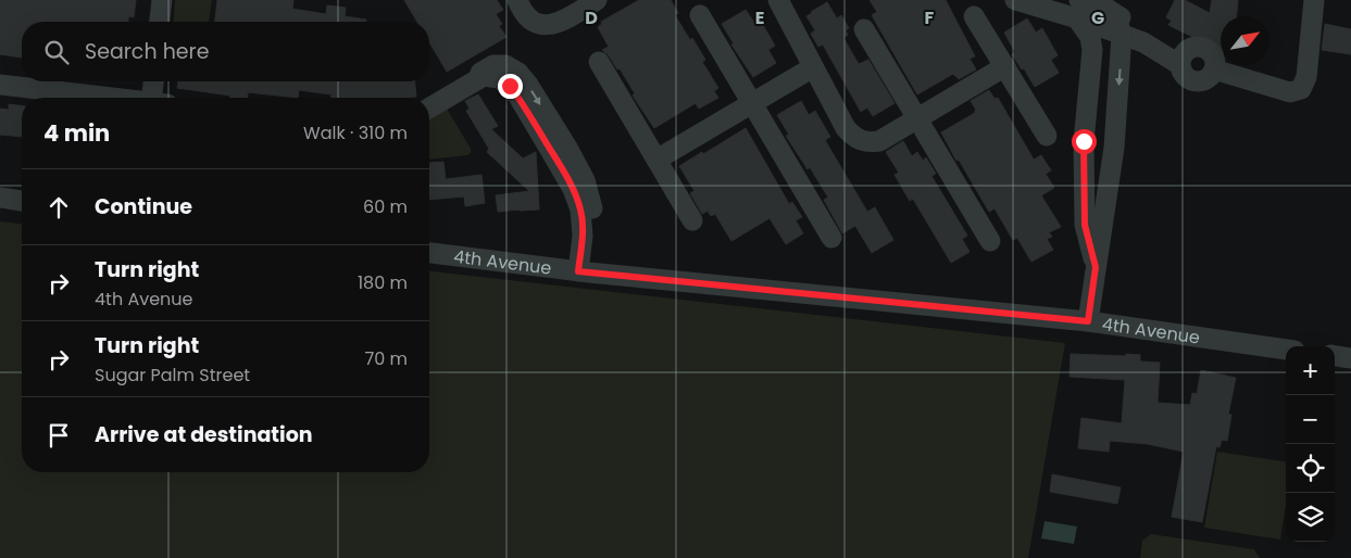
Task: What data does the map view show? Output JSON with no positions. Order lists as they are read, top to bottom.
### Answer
{
  "streets": {
    "street": ["4th Avenue"]
  },
  "north": "top right",
  "page": {
    "search": "Search here",
    "heading": ["4 min", "Walk · 310 m"],
    "list": [
      ["Continue", "60 m"],
      ["Turn right", "4th Avenue", "180 m"],
      ["Turn right", "Sugar Palm Street", "70 m"],
      "Arrive at destination"
    ],
    "map_buttons": ["+", "−"]
  },
  "grid": {
    "columns": [
      "D",
      "E",
      "F",
      "G"
    ]
  }
}
